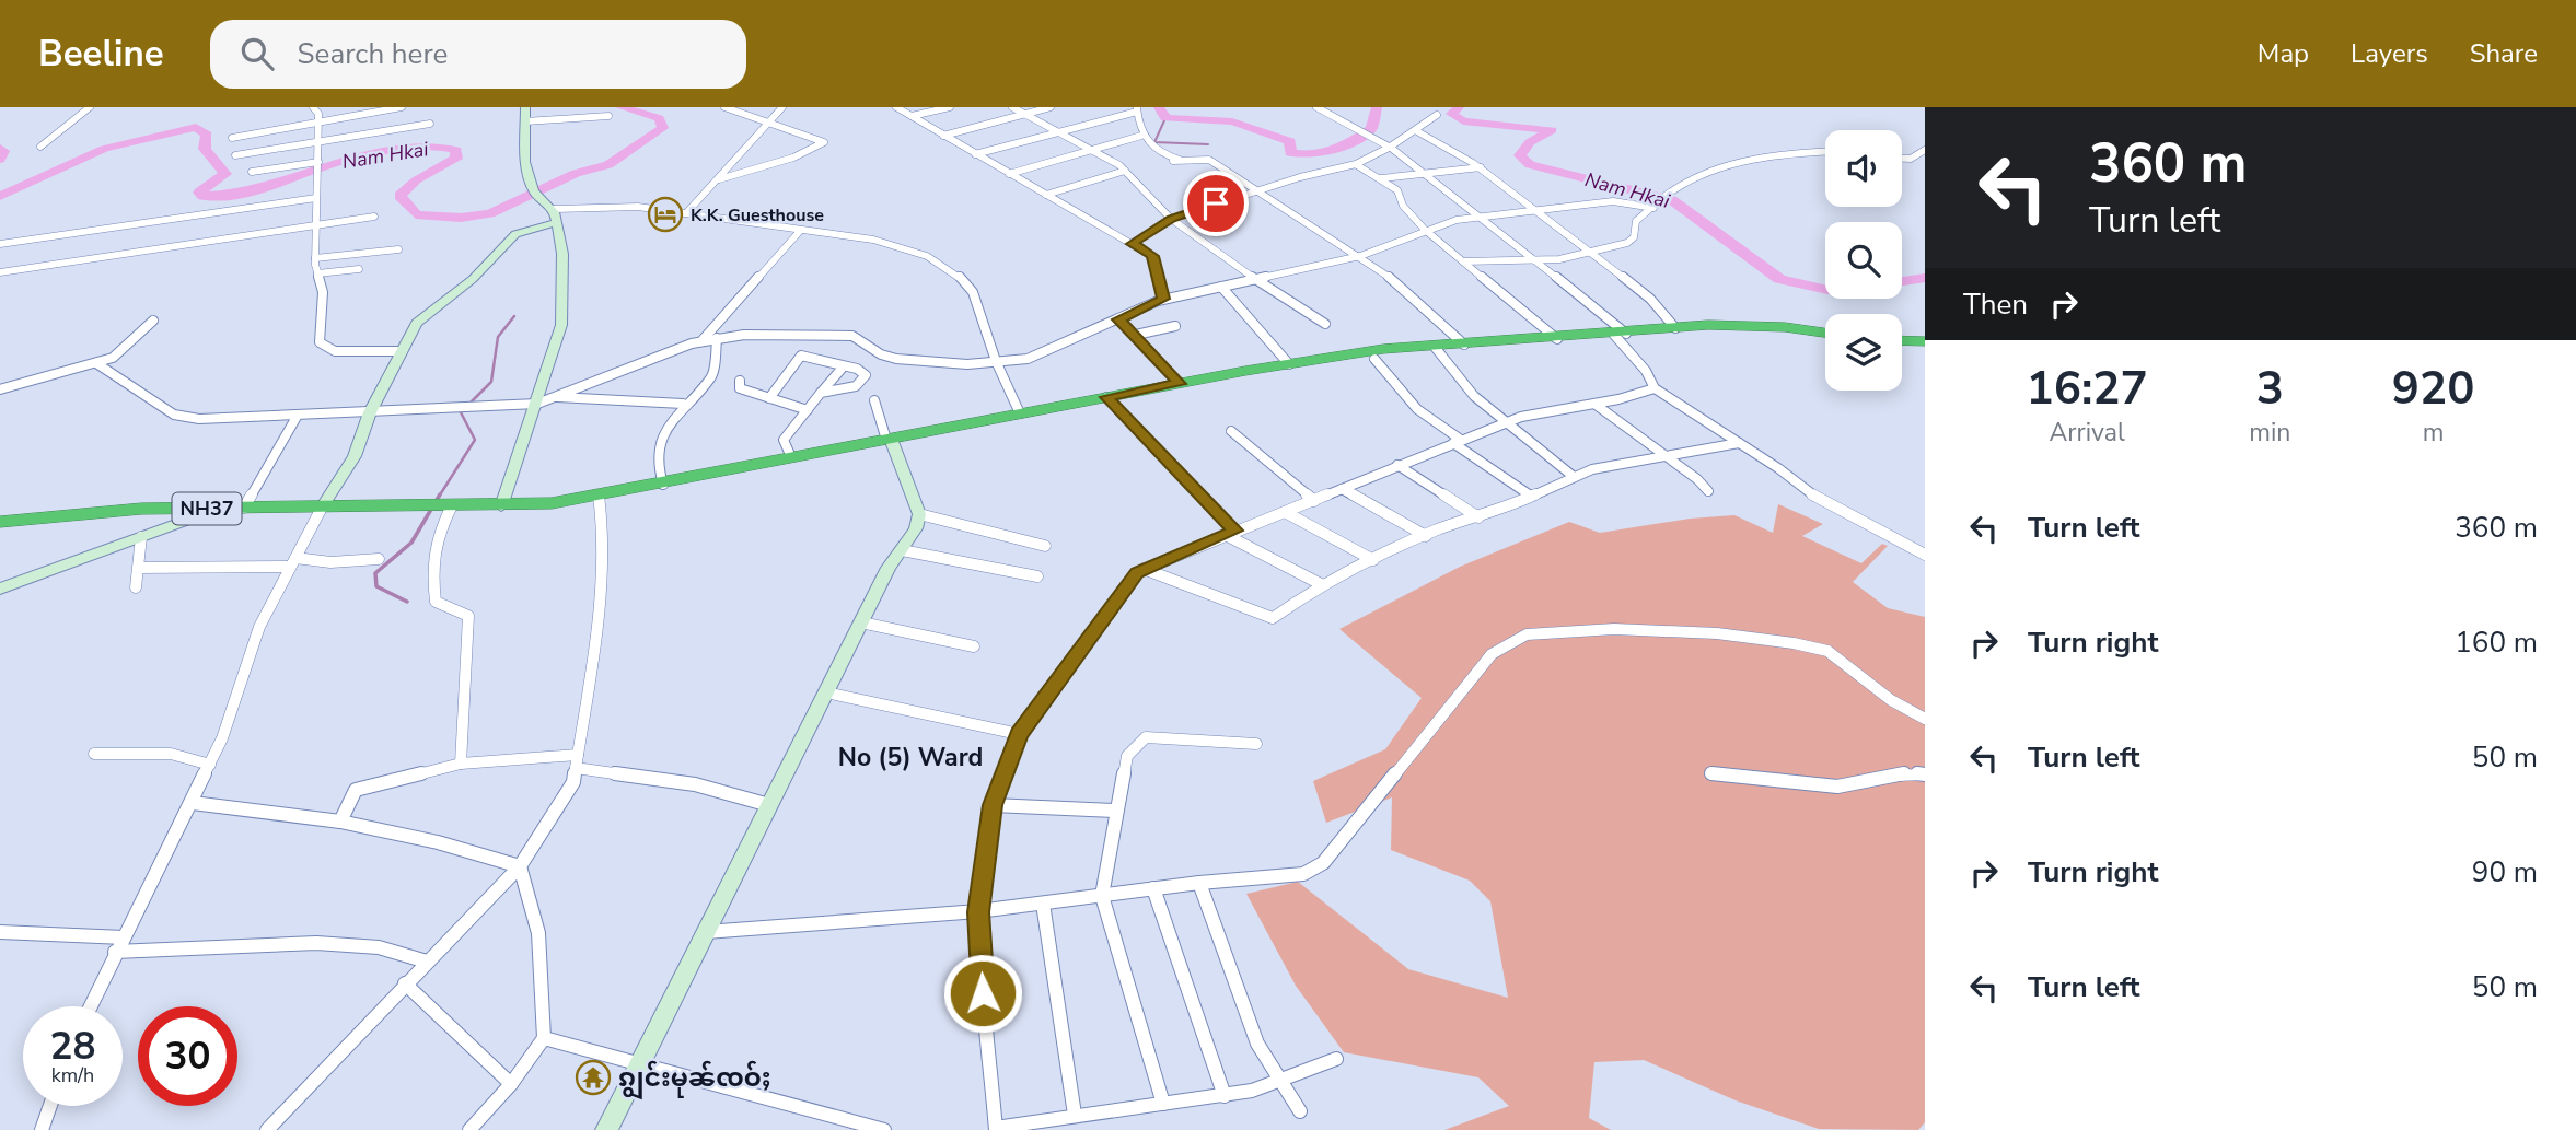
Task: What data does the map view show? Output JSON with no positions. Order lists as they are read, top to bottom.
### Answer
{
  "streets": {
    "highway": ["NH37"]
  },
  "districts": ["No (5) Ward"],
  "water": ["Nam Hkai"],
  "places": {
    "hotel": ["K.K. Guesthouse"],
    "temple": ["ၵျွင်းမုၼ်ၸဝ်ႈ"]
  },
  "page": {
    "header": "Beeline",
    "search": "Search here",
    "nav": ["Map", "Layers", "Share"],
    "turn": ["360 m", "Turn left"],
    "then": "Then",
    "eta": [
      "16:27",
      "Arrival",
      "3",
      "min",
      "920",
      "m"
    ],
    "list": [
      {
        "name": "Turn left",
        "value": "360 m"
      },
      {
        "name": "Turn right",
        "value": "160 m"
      },
      {
        "name": "Turn left",
        "value": "50 m"
      },
      {
        "name": "Turn right",
        "value": "90 m"
      },
      {
        "name": "Turn left",
        "value": "50 m"
      }
    ],
    "speed": "28 km/h",
    "limit": "30"
  }
}
